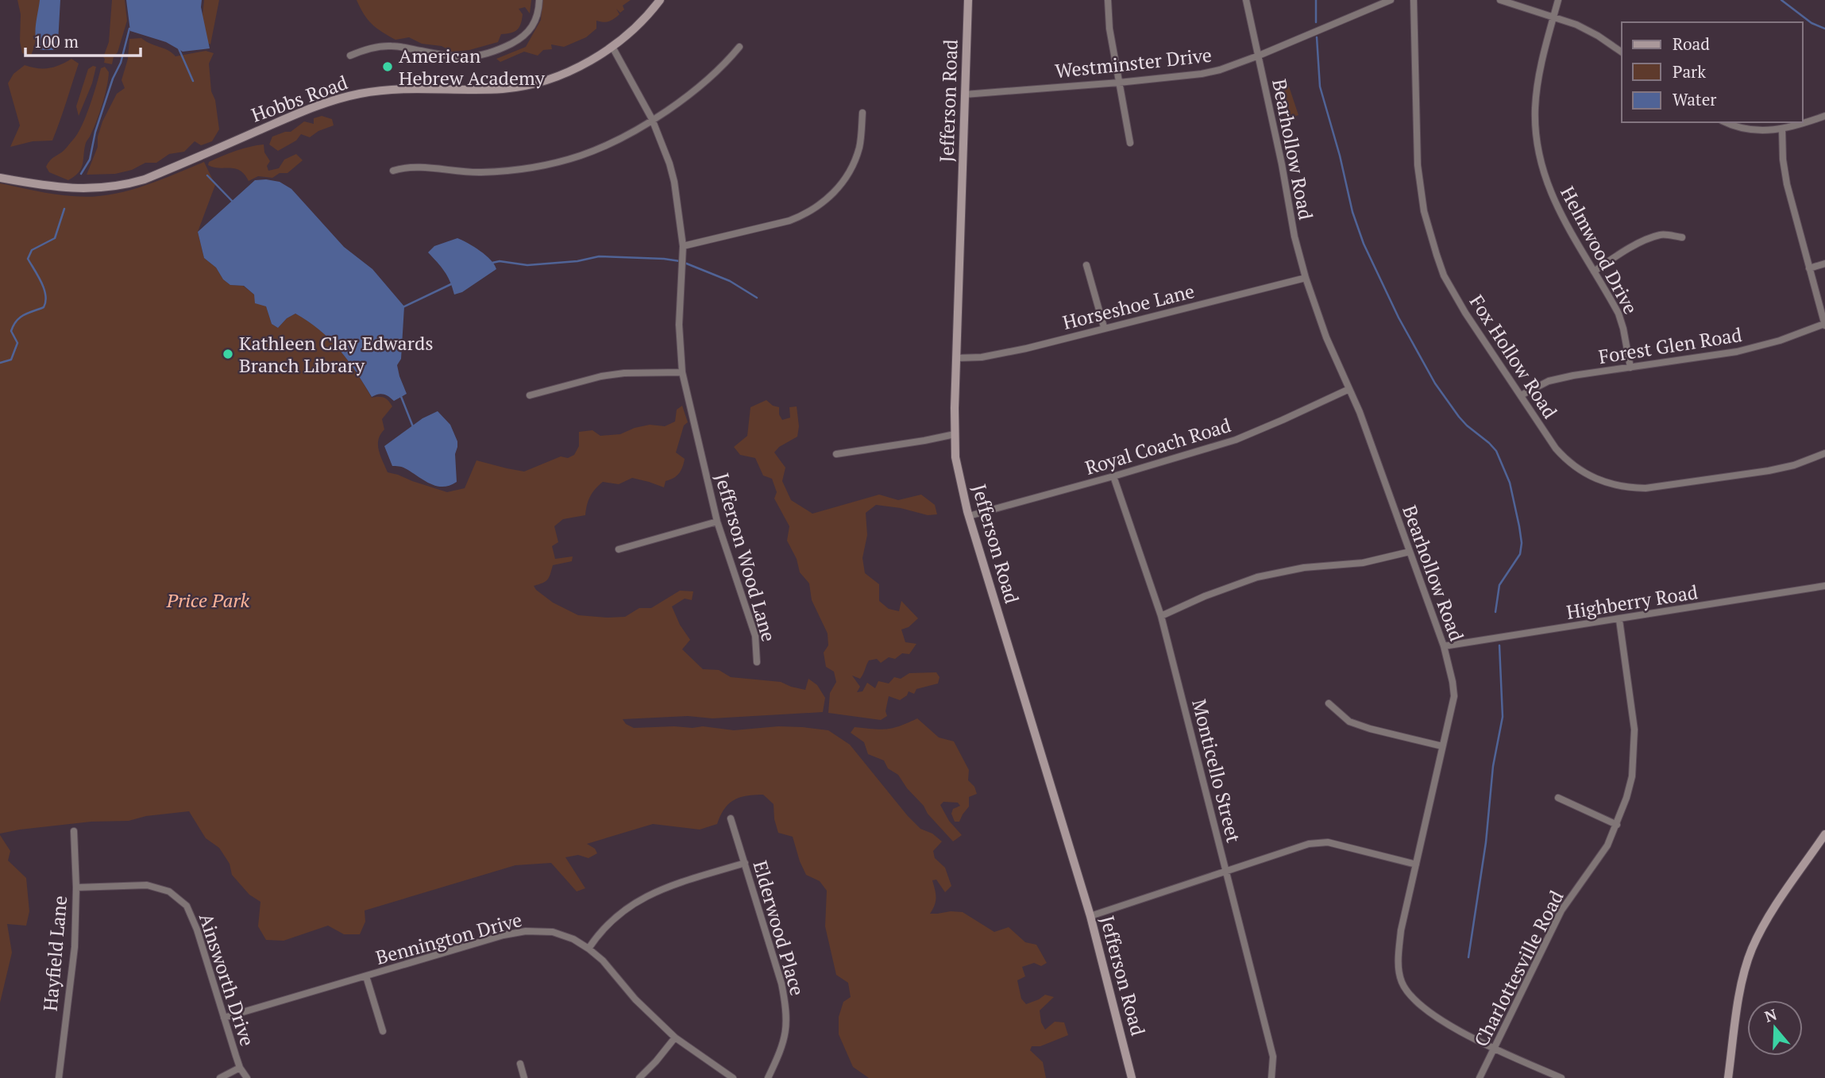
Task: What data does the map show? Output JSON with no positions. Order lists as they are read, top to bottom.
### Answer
{
  "streets": {
    "street": [
      "Westminster Drive",
      "Hobbs Road",
      "Jefferson Road",
      "Bearhollow Road",
      "Helmwood Drive",
      "Horseshoe Lane",
      "Forest Glen Road",
      "Fox Hollow Road",
      "Royal Coach Road",
      "Jefferson Wood Lane",
      "Highberry Road",
      "Monticello Street",
      "Elderwood Place",
      "Bennington Drive",
      "Hayfield Lane",
      "Charlottesville Road",
      "Ainsworth Drive"
    ]
  },
  "crossings": [
    ["Westminster Drive", "Jefferson Road"],
    ["Westminster Drive", "Bearhollow Road"],
    ["Jefferson Road", "Horseshoe Lane"],
    ["Jefferson Road", "Royal Coach Road"],
    ["Bearhollow Road", "Horseshoe Lane"],
    ["Bearhollow Road", "Royal Coach Road"],
    ["Bearhollow Road", "Highberry Road"],
    ["Bearhollow Road", "Charlottesville Road"],
    ["Helmwood Drive", "Forest Glen Road"],
    ["Forest Glen Road", "Fox Hollow Road"],
    ["Royal Coach Road", "Monticello Street"],
    ["Highberry Road", "Charlottesville Road"],
    ["Bennington Drive", "Ainsworth Drive"],
    ["Hayfield Lane", "Ainsworth Drive"]
  ],
  "parks": ["Price Park"],
  "places": ["American Hebrew Academy", "Kathleen Clay Edwards Branch Library"],
  "legend": ["Road", "Park", "Water"],
  "scale_bar": "100 m",
  "north": "top"
}
